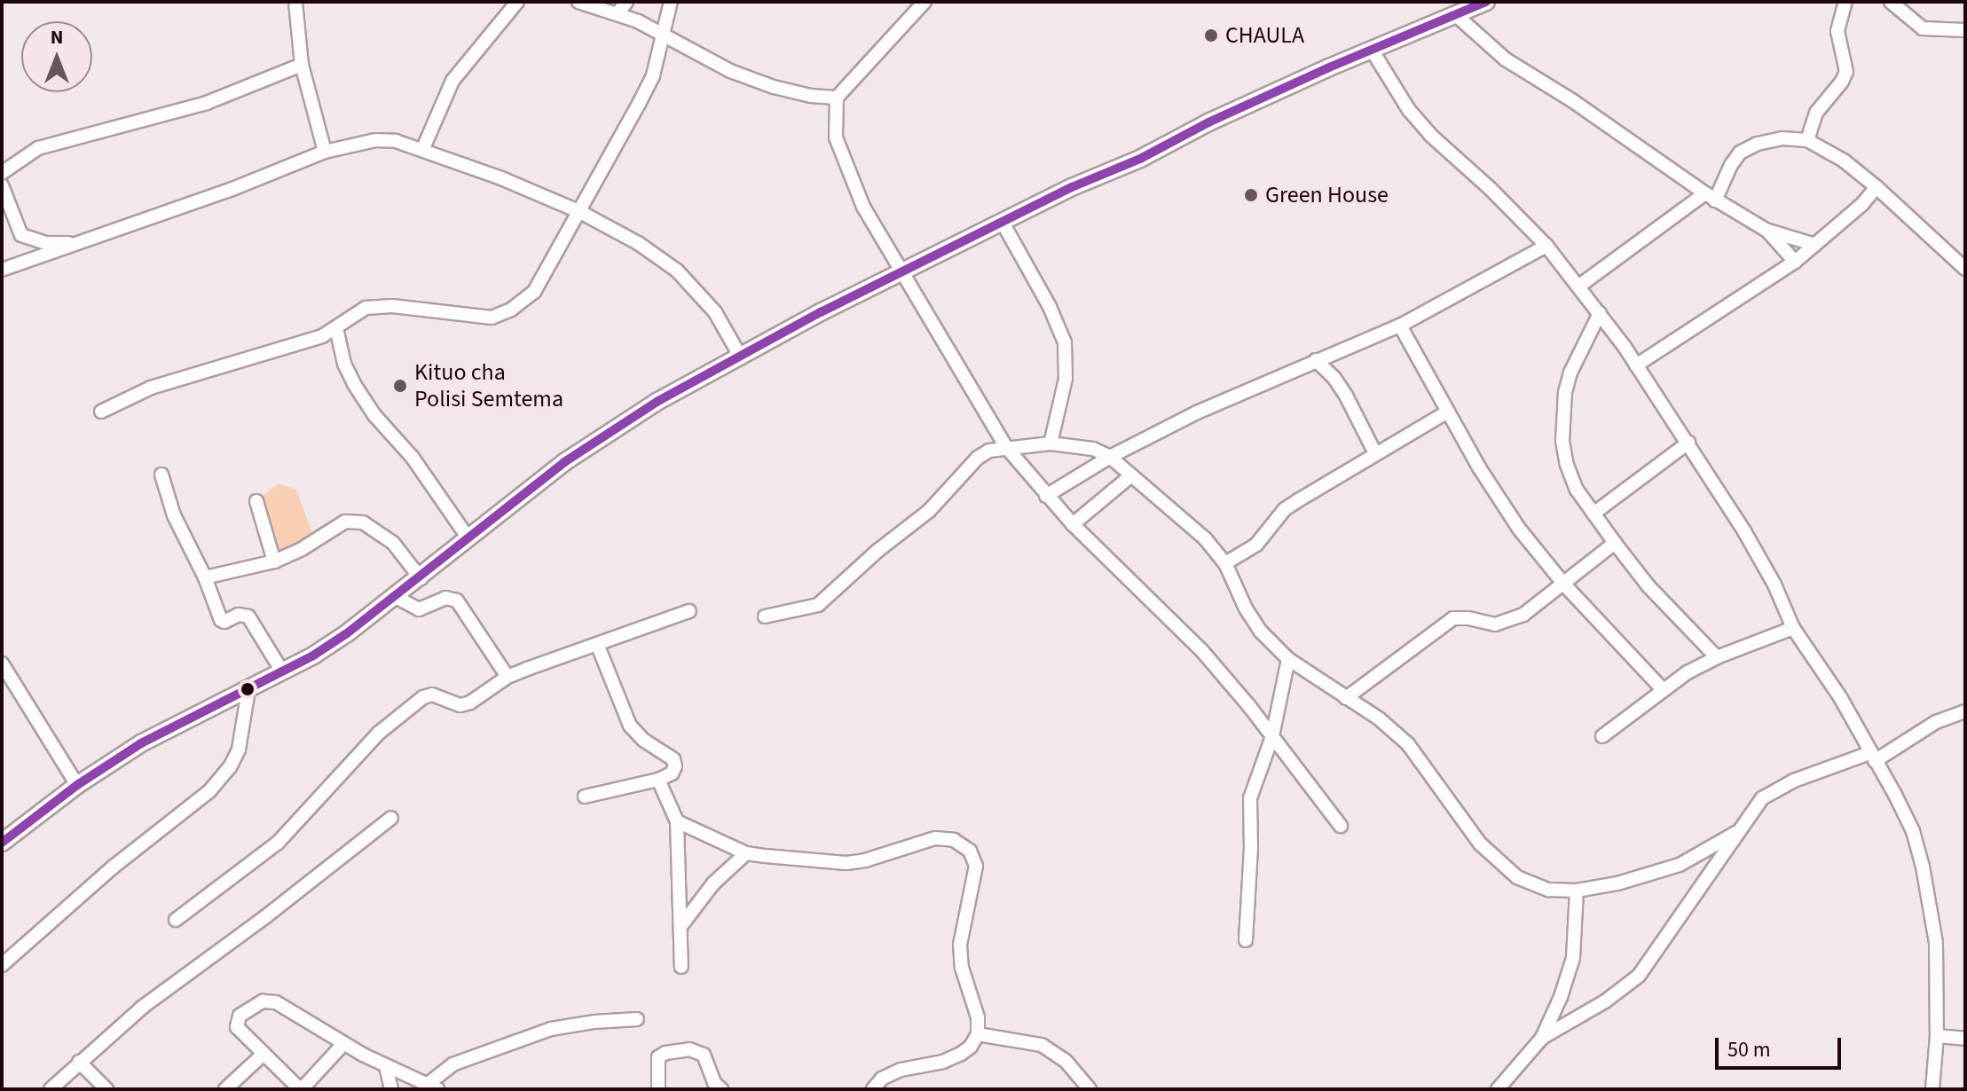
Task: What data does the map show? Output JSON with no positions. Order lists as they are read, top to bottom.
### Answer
{
  "places": ["CHAULA", "Green House", "Kituo cha Polisi Semtema"],
  "scale_bar": "50 m",
  "north": "top"
}
